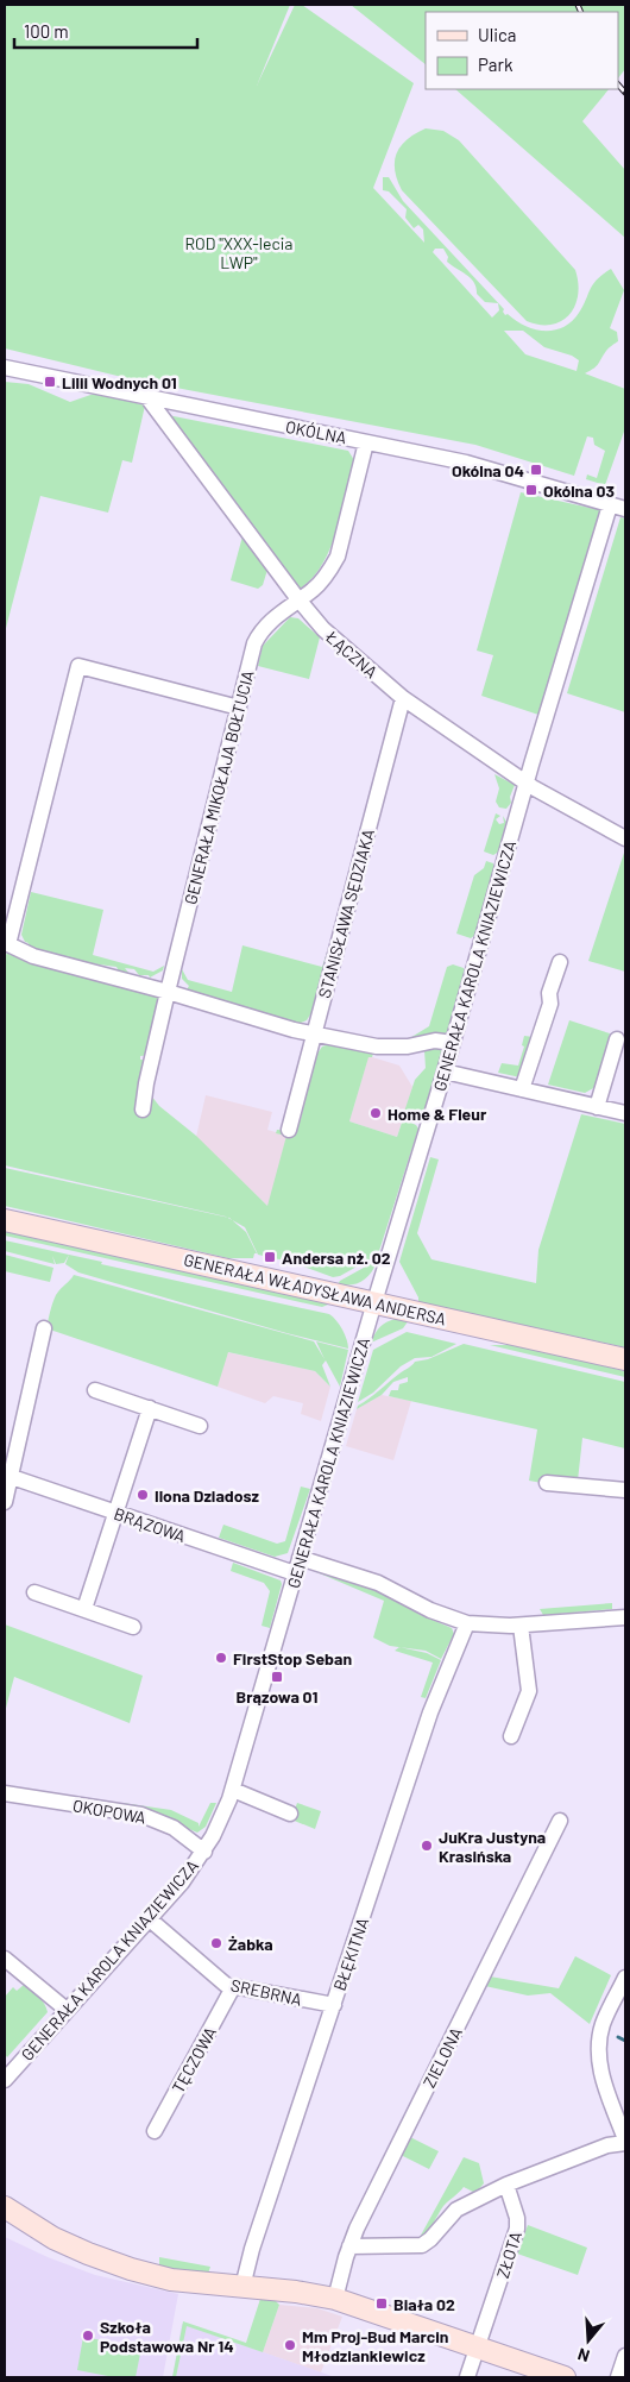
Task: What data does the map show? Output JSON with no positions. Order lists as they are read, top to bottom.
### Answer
{
  "streets": {
    "main road": ["GENERAŁA WŁADYSŁAWA ANDERSA"],
    "street": [
      "OKÓLNA",
      "ŁĄCZNA",
      "GENERAŁA MIKOŁAJA BOŁTUCIA",
      "STANISŁAWA SĘDZIAKA",
      "GENERAŁA KAROLA KNIAZIEWICZA",
      "BRĄZOWA",
      "OKOPOWA",
      "BŁĘKITNA",
      "SREBRNA",
      "ZIELONA",
      "TĘCZOWA",
      "ZŁOTA"
    ]
  },
  "crossings": [
    ["OKÓLNA", "ŁĄCZNA"],
    ["OKÓLNA", "GENERAŁA MIKOŁAJA BOŁTUCIA"],
    ["OKÓLNA", "GENERAŁA KAROLA KNIAZIEWICZA"],
    ["ŁĄCZNA", "GENERAŁA MIKOŁAJA BOŁTUCIA"],
    ["ŁĄCZNA", "STANISŁAWA SĘDZIAKA"],
    ["ŁĄCZNA", "GENERAŁA KAROLA KNIAZIEWICZA"],
    ["GENERAŁA KAROLA KNIAZIEWICZA", "GENERAŁA WŁADYSŁAWA ANDERSA"],
    ["GENERAŁA KAROLA KNIAZIEWICZA", "BRĄZOWA"],
    ["GENERAŁA KAROLA KNIAZIEWICZA", "OKOPOWA"],
    ["GENERAŁA KAROLA KNIAZIEWICZA", "SREBRNA"],
    ["BŁĘKITNA", "SREBRNA"],
    ["SREBRNA", "TĘCZOWA"]
  ],
  "parks": ["ROD \"XXX-lecia LWP\""],
  "places": {
    "transit": [
      "Lilii Wodnych 01",
      "Okólna 04",
      "Okólna 03",
      "Andersa nż. 02",
      "Brązowa 01",
      "Biała 02"
    ],
    "other": [
      "Home & Fleur",
      "Ilona Dziadosz",
      "FirstStop Seban",
      "JuKra Justyna Krasińska",
      "Żabka",
      "Szkoła Podstawowa Nr 14",
      "Mm Proj-Bud Marcin Młodziankiewicz"
    ]
  },
  "legend": ["Ulica", "Park"],
  "scale_bar": "100 m",
  "north": "bottom"
}
